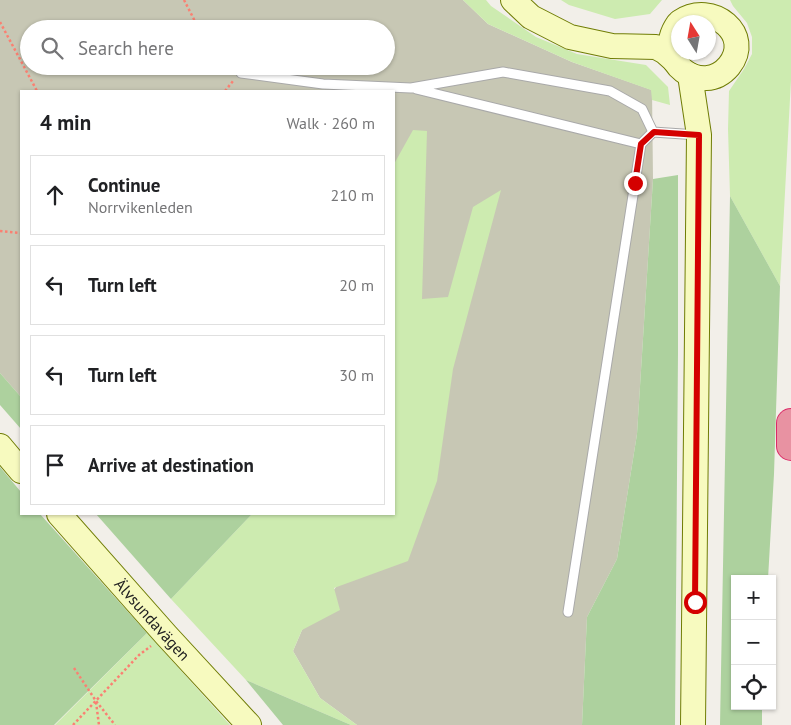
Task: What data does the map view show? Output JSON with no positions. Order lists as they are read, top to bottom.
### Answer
{
  "streets": {
    "main road": ["Älvsundavägen"]
  },
  "north": "top",
  "page": {
    "search": "Search here",
    "heading": ["4 min", "Walk · 260 m"],
    "list": [
      ["Continue", "Norrvikenleden", "210 m"],
      ["Turn left", "20 m"],
      ["Turn left", "30 m"],
      "Arrive at destination"
    ],
    "map_buttons": ["+", "−"]
  }
}
